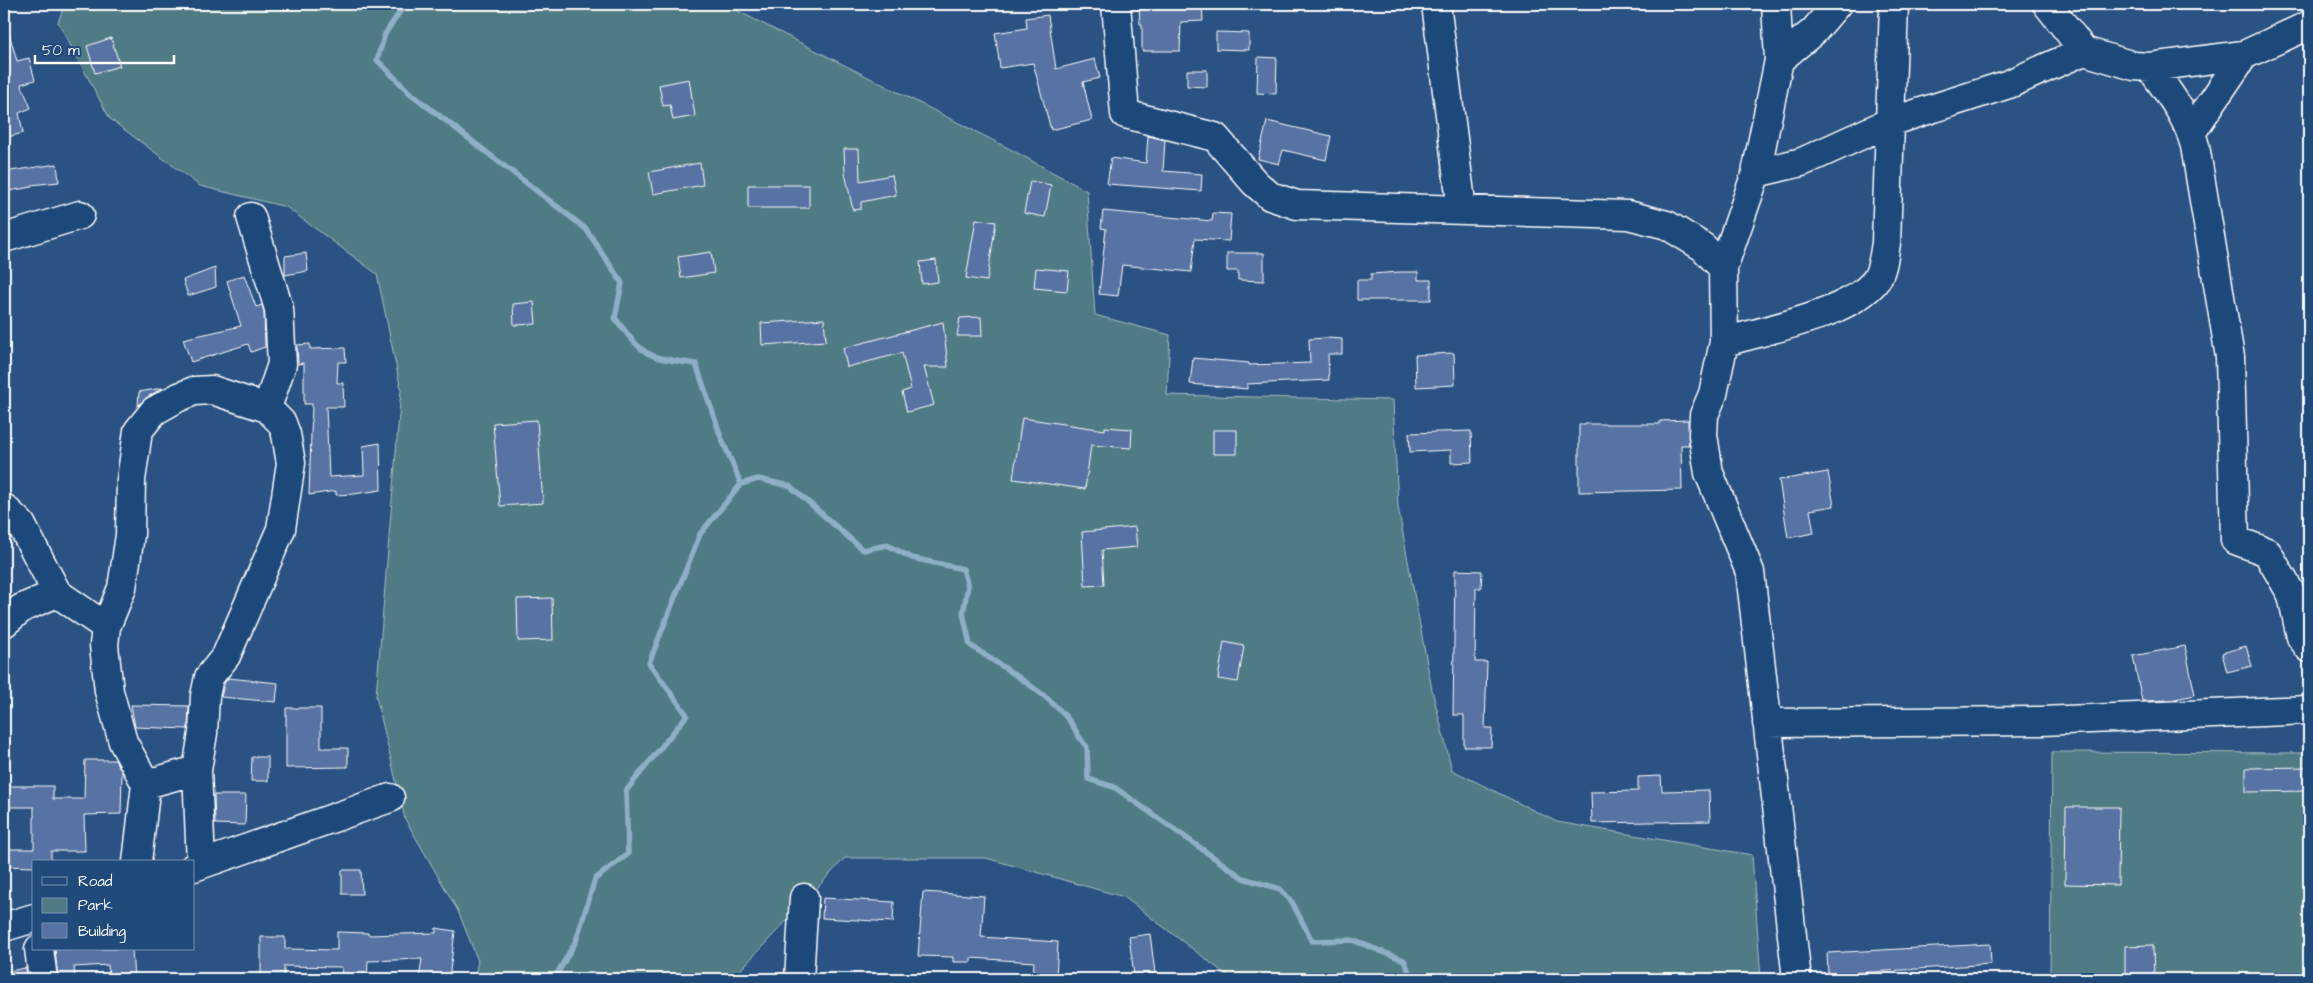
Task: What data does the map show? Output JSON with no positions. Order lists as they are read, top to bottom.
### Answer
{
  "legend": ["Road", "Park", "Building"],
  "scale_bar": "50 m"
}
